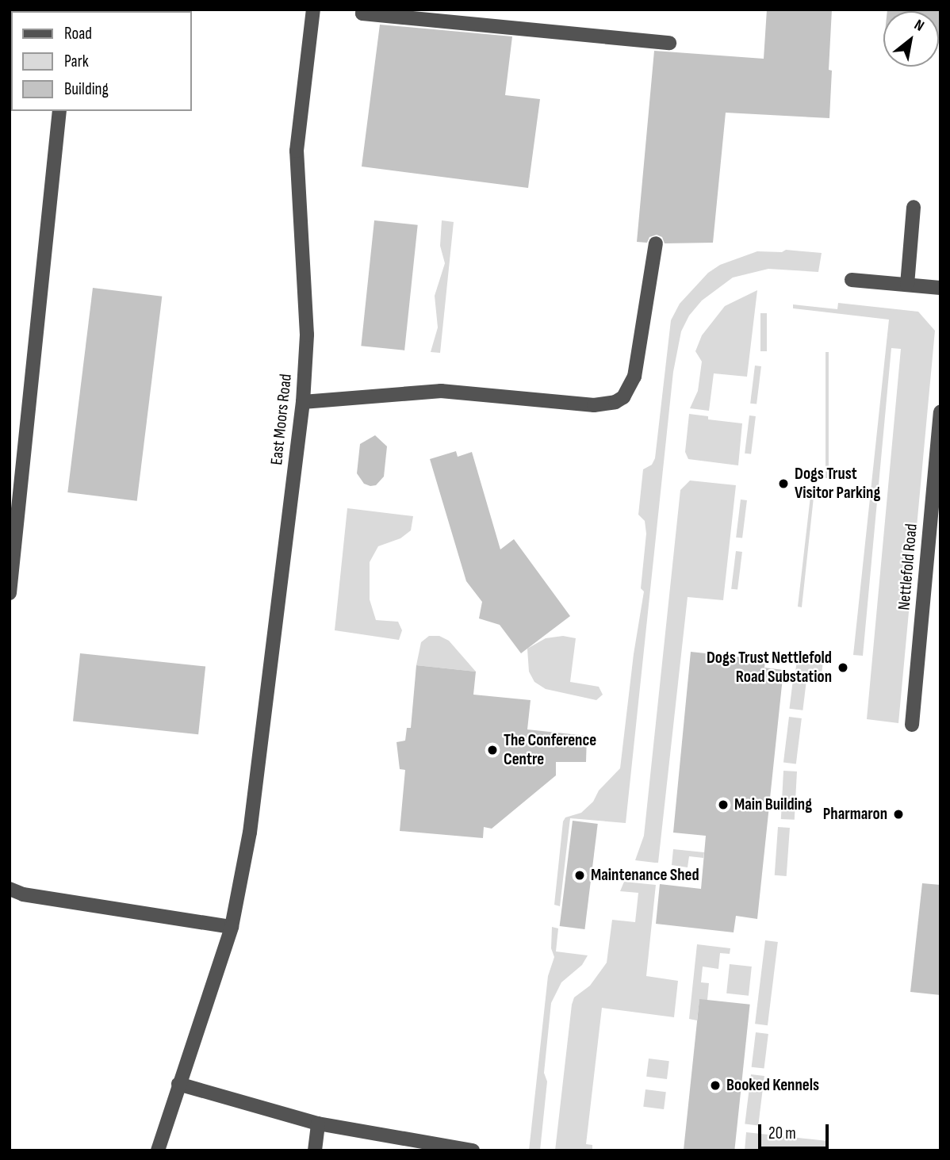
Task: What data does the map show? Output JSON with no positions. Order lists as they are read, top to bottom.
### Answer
{
  "streets": {
    "street": ["East Moors Road", "Nettlefold Road"]
  },
  "places": [
    "Dogs Trust Visitor Parking",
    "Dogs Trust Nettlefold Road Substation",
    "The Conference Centre",
    "Main Building",
    "Pharmaron",
    "Maintenance Shed",
    "Booked Kennels"
  ],
  "legend": ["Road", "Park", "Building"],
  "scale_bar": "20 m",
  "north": "top right"
}
